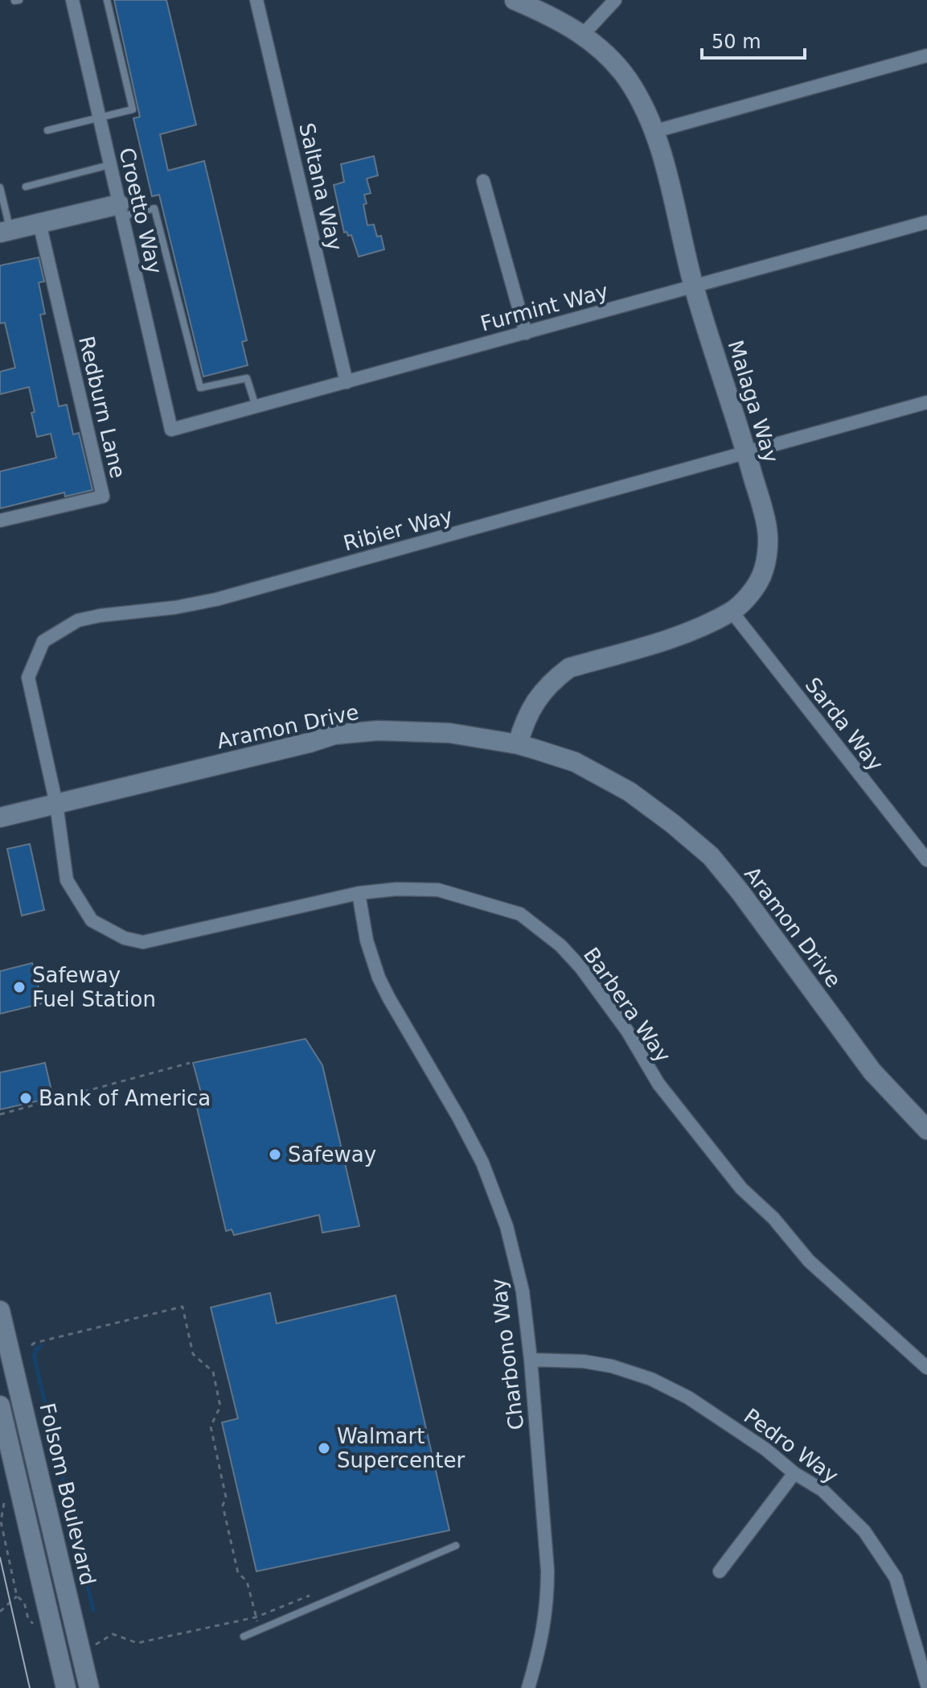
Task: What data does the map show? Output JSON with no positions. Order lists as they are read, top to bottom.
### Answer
{
  "streets": {
    "street": [
      "Saltana Way",
      "Croetto Way",
      "Furmint Way",
      "Malaga Way",
      "Redburn Lane",
      "Ribier Way",
      "Sarda Way",
      "Aramon Drive",
      "Barbera Way",
      "Charbono Way",
      "Pedro Way",
      "Folsom Boulevard"
    ]
  },
  "crossings": [
    ["Saltana Way", "Furmint Way"],
    ["Croetto Way", "Furmint Way"],
    ["Furmint Way", "Malaga Way"],
    ["Malaga Way", "Ribier Way"],
    ["Malaga Way", "Sarda Way"],
    ["Malaga Way", "Aramon Drive"],
    ["Ribier Way", "Aramon Drive"],
    ["Ribier Way", "Barbera Way"],
    ["Aramon Drive", "Barbera Way"],
    ["Barbera Way", "Charbono Way"],
    ["Charbono Way", "Pedro Way"]
  ],
  "places": [
    "Safeway Fuel Station",
    "Bank of America",
    "Safeway",
    "Walmart Supercenter"
  ],
  "scale_bar": "50 m"
}
